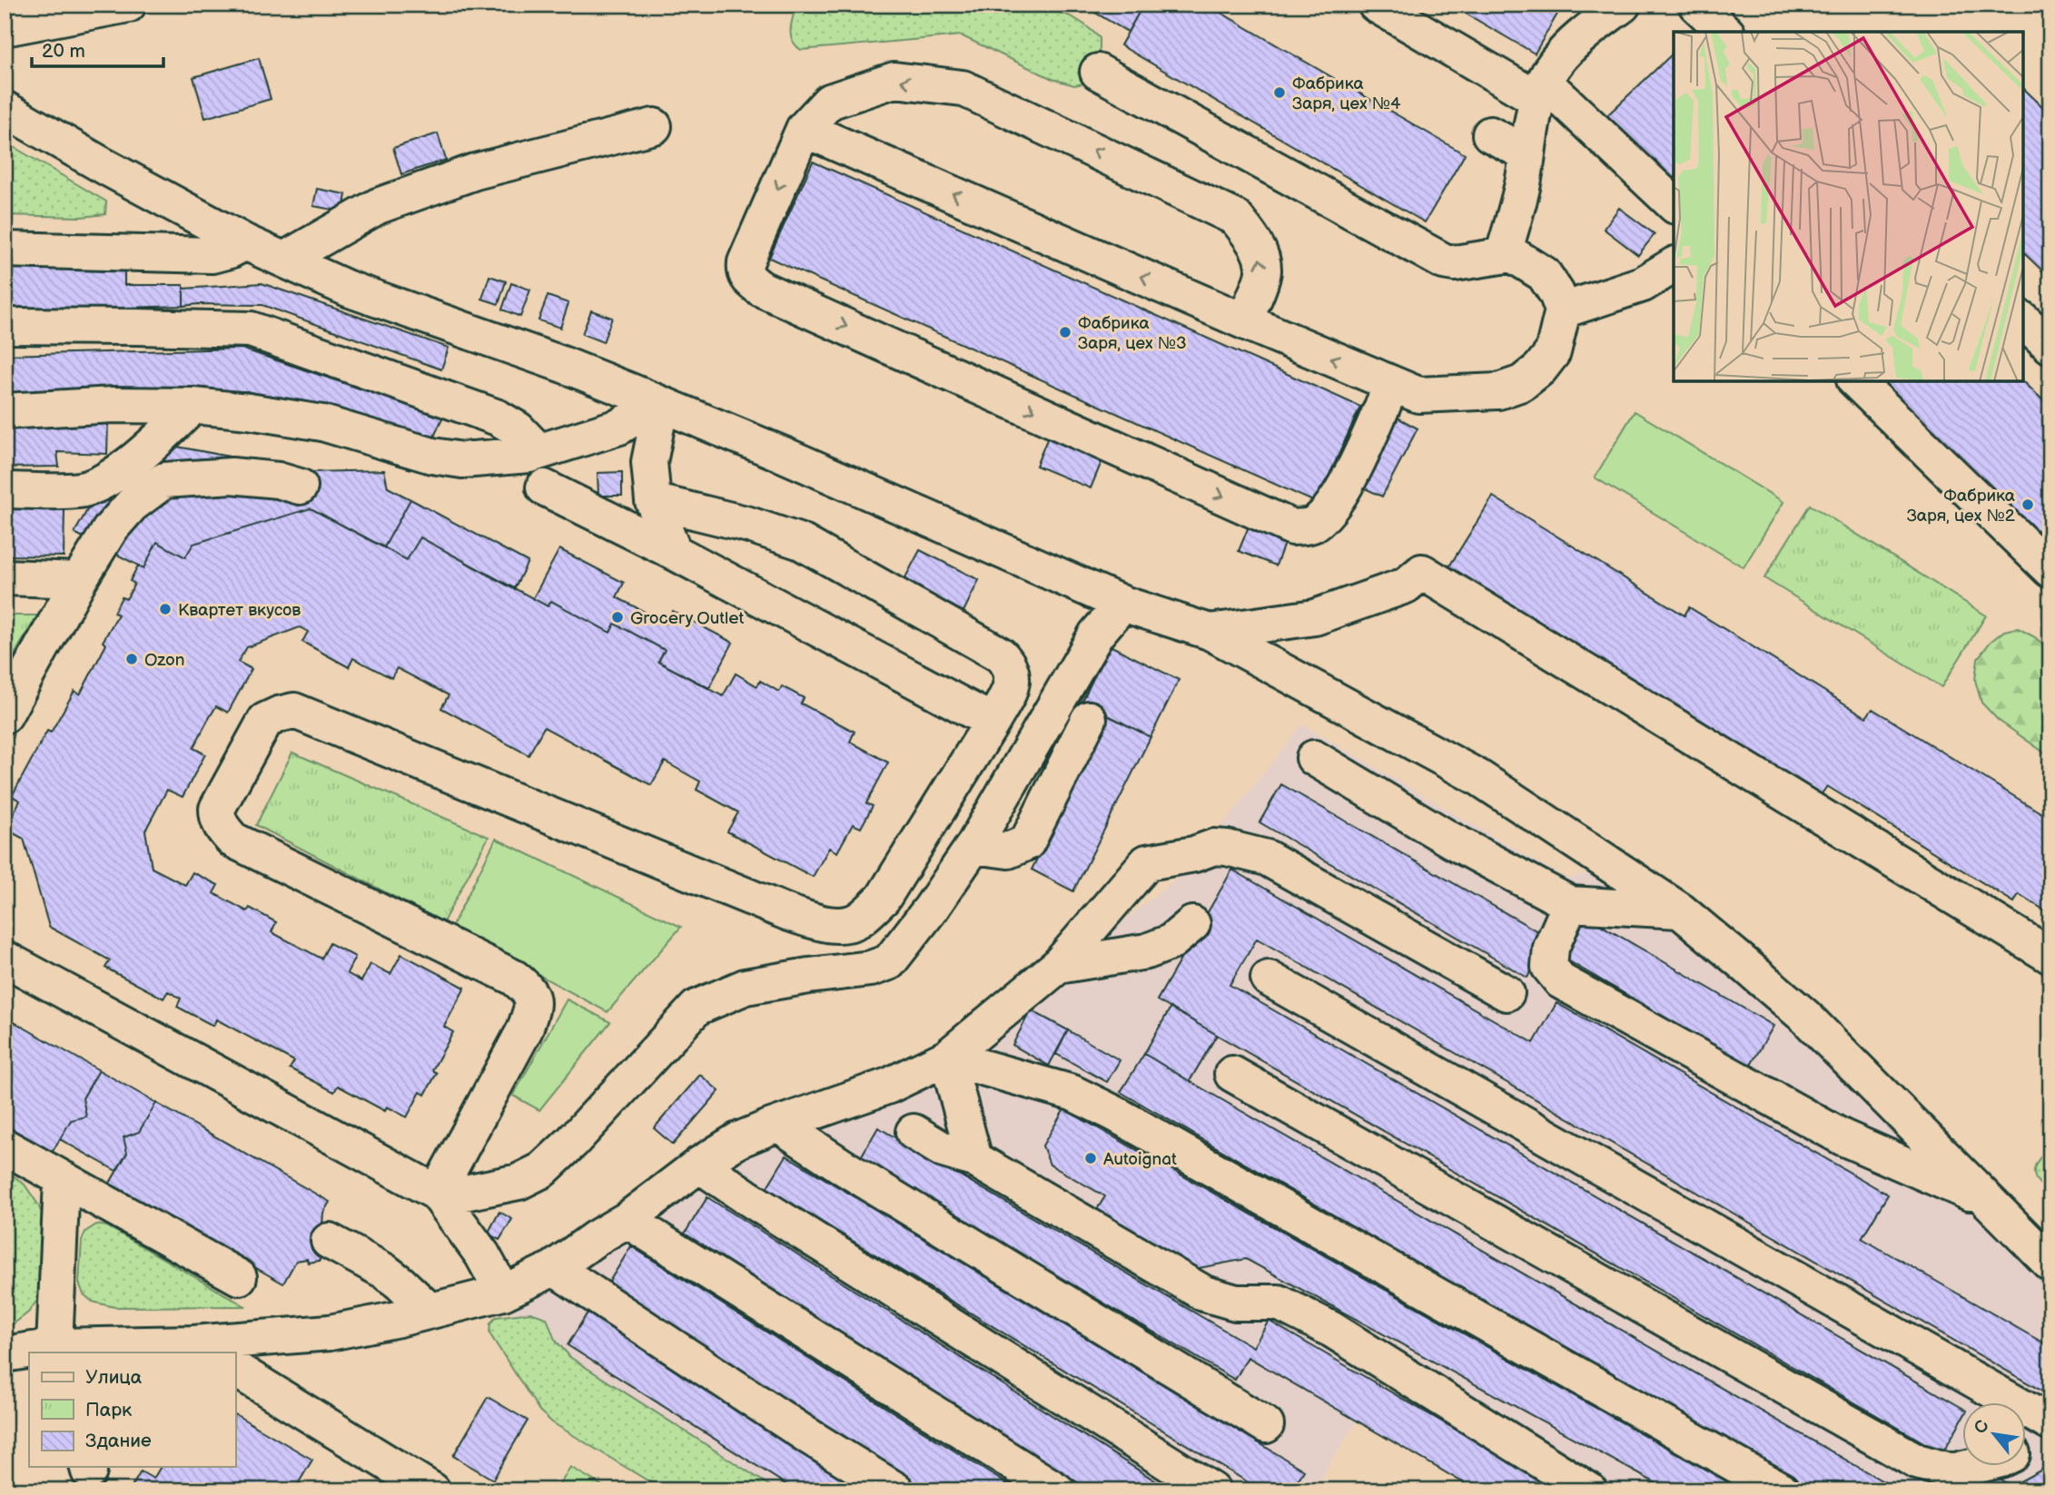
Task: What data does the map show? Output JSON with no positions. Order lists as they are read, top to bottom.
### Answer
{
  "places": [
    "Фабрика Заря, цех №4",
    "Фабрика Заря, цех №3",
    "Фабрика Заря, цех №2",
    "Квартет вкусов",
    "Grocery Outlet",
    "Ozon",
    "Autoignat"
  ],
  "legend": ["Улица", "Парк", "Здание"],
  "scale_bar": "20 m",
  "north": "top left"
}
